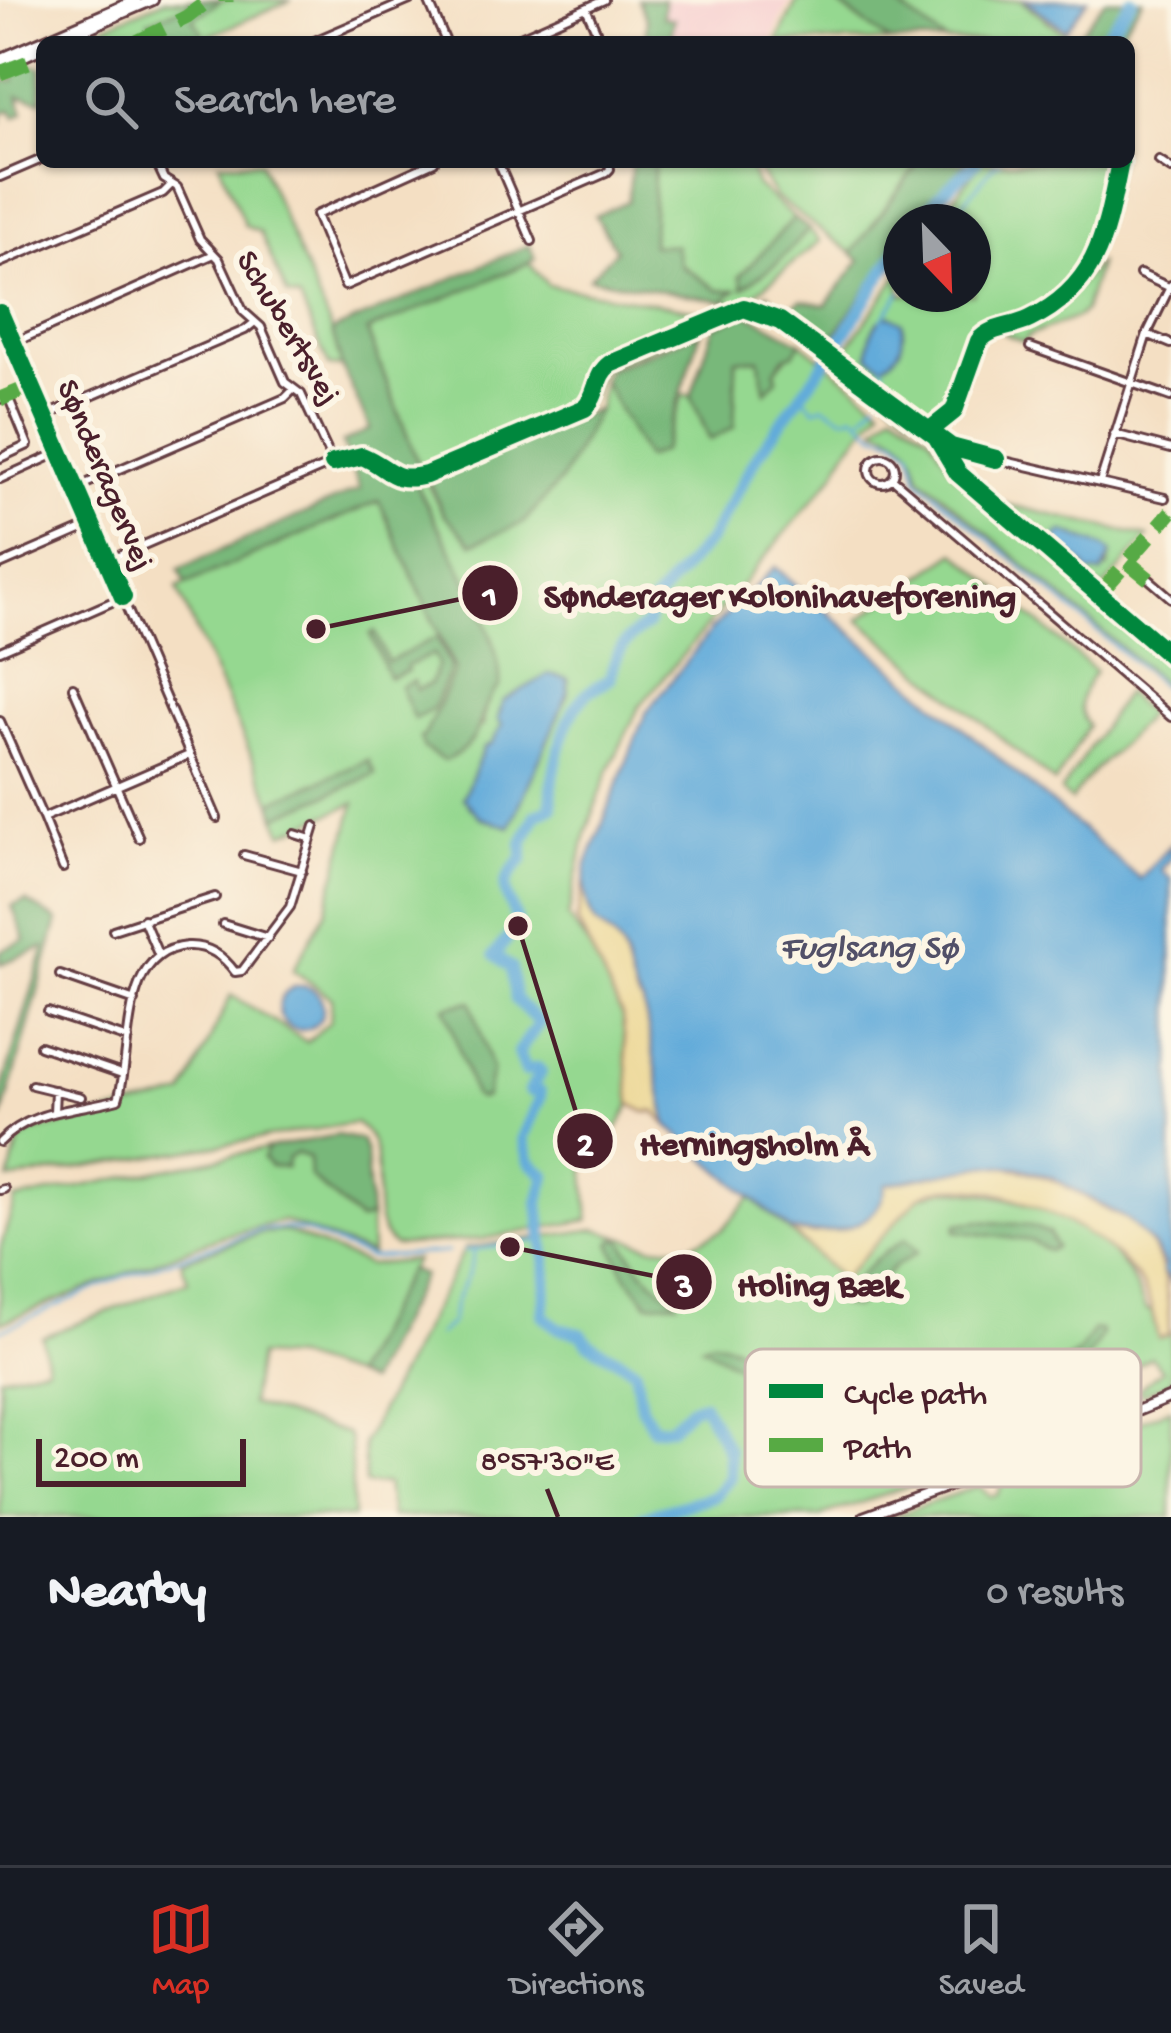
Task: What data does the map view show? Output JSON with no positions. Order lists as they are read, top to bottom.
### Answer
{
  "streets": {
    "street": ["Schubertsvej", "Sønderagervej"]
  },
  "crossings": [
    ["Schubertsvej", "Sønderagervej"]
  ],
  "water": ["Fuglsang Sø"],
  "places": ["Sønderager Kolonihaveforening", "Herningsholm Å", "Holing Bæk"],
  "legend": ["Cycle path", "Path"],
  "scale_bar": "200 m",
  "north": "bottom right",
  "page": {
    "search": "Search here",
    "scale": "200 m",
    "heading": ["Nearby", "0 results"],
    "nav": ["Map", "Directions", "Saved"]
  },
  "coordinates": ["8°57'30\"E"]
}
